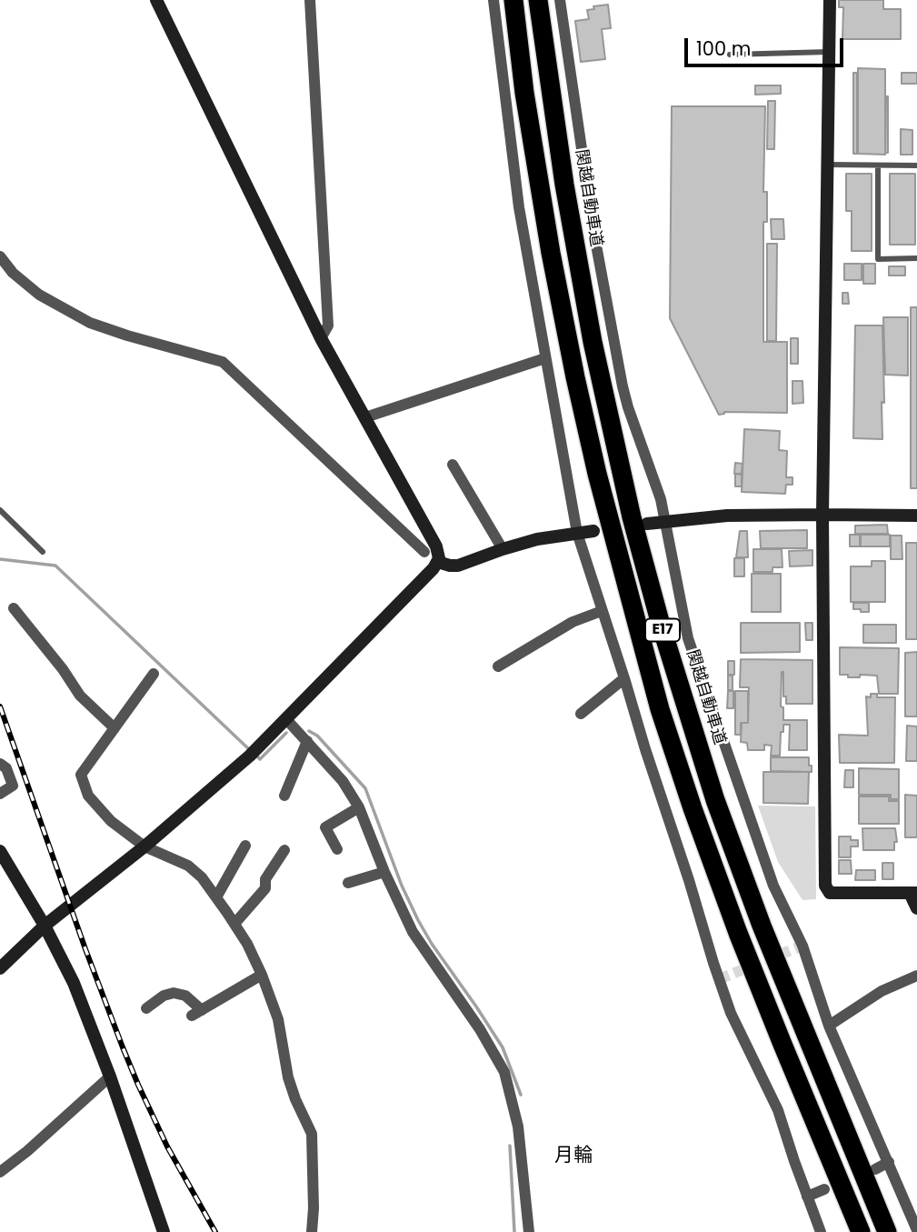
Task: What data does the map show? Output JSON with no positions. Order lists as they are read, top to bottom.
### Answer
{
  "streets": {
    "highway": ["関越自動車道", "E17"]
  },
  "districts": ["月輪"],
  "scale_bar": "100 m"
}
